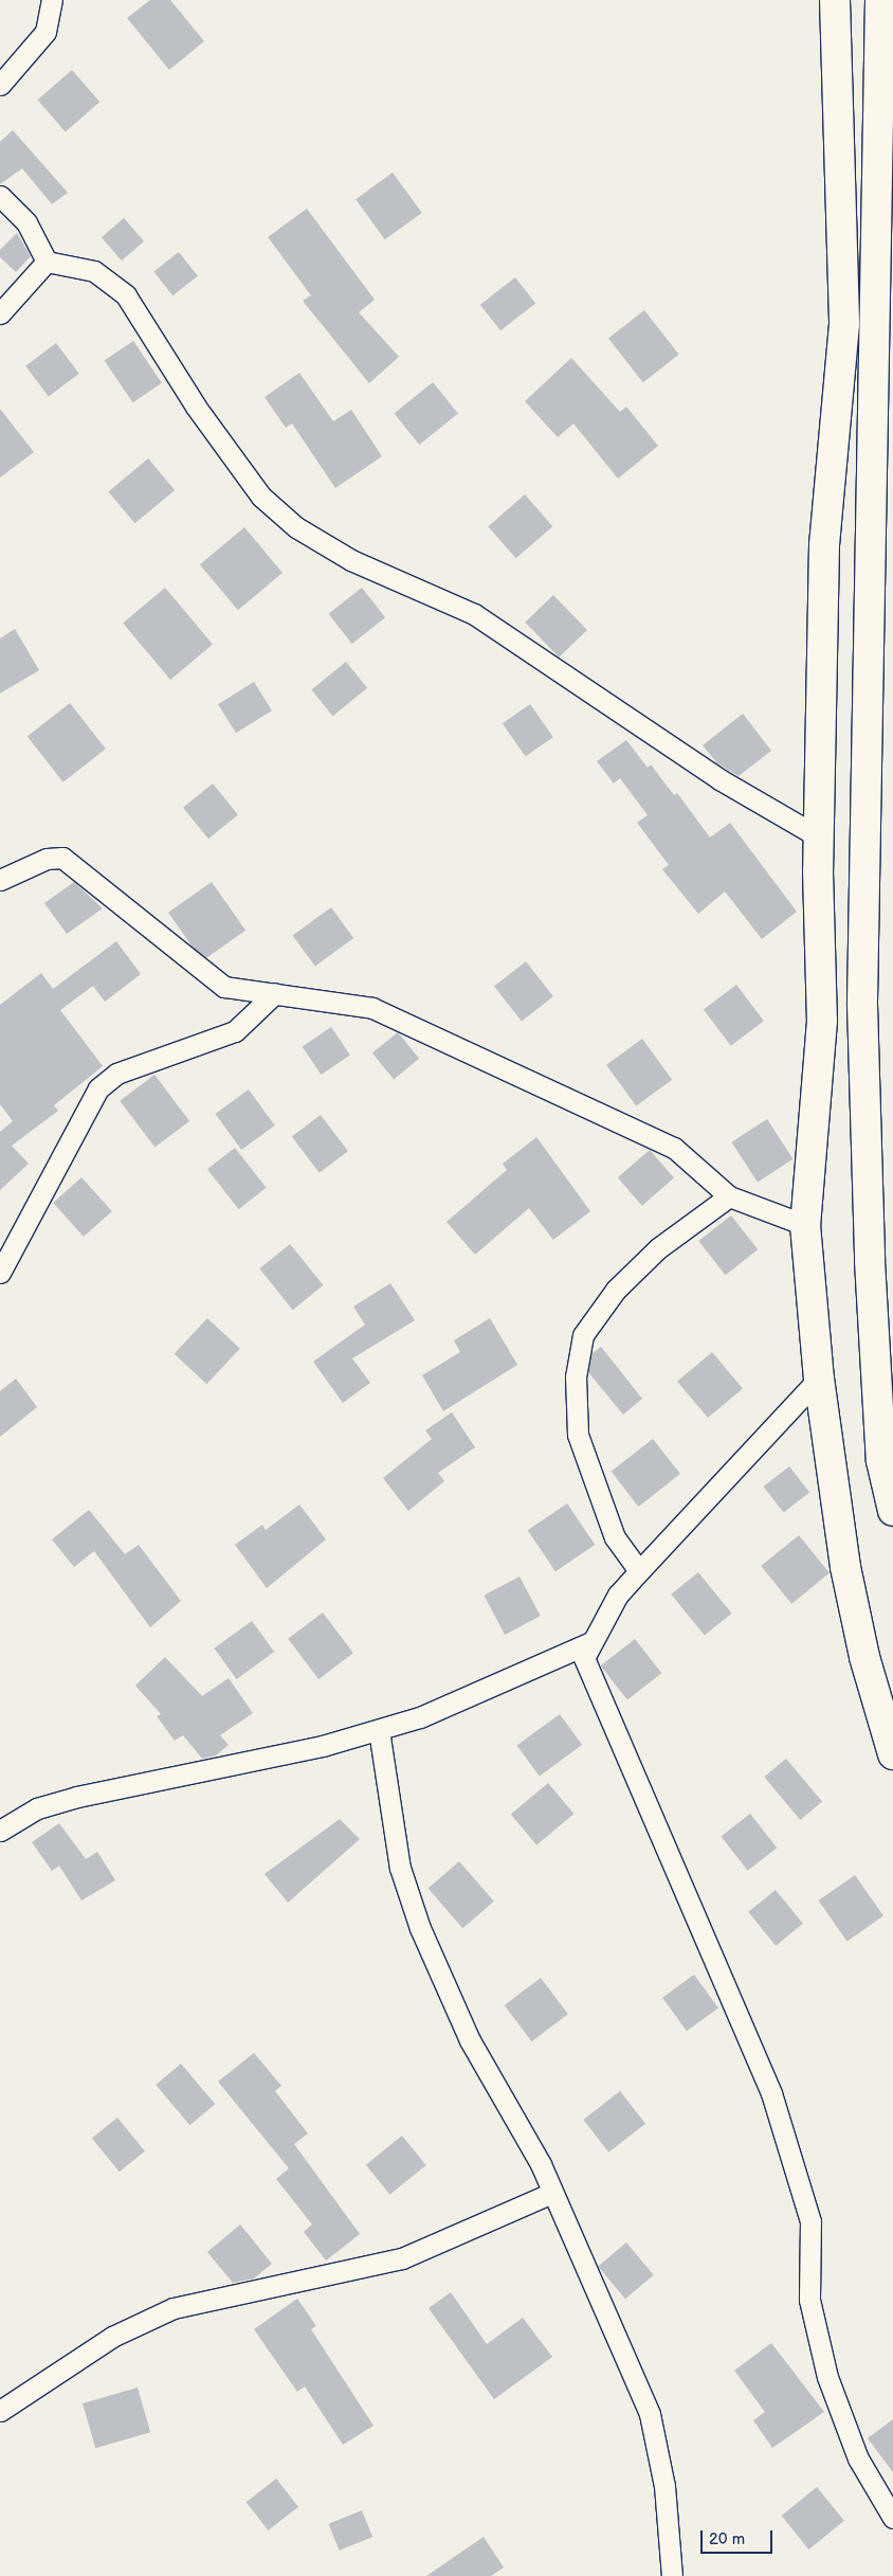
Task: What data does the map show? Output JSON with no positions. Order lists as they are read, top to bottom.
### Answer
{
  "scale_bar": "20 m"
}
